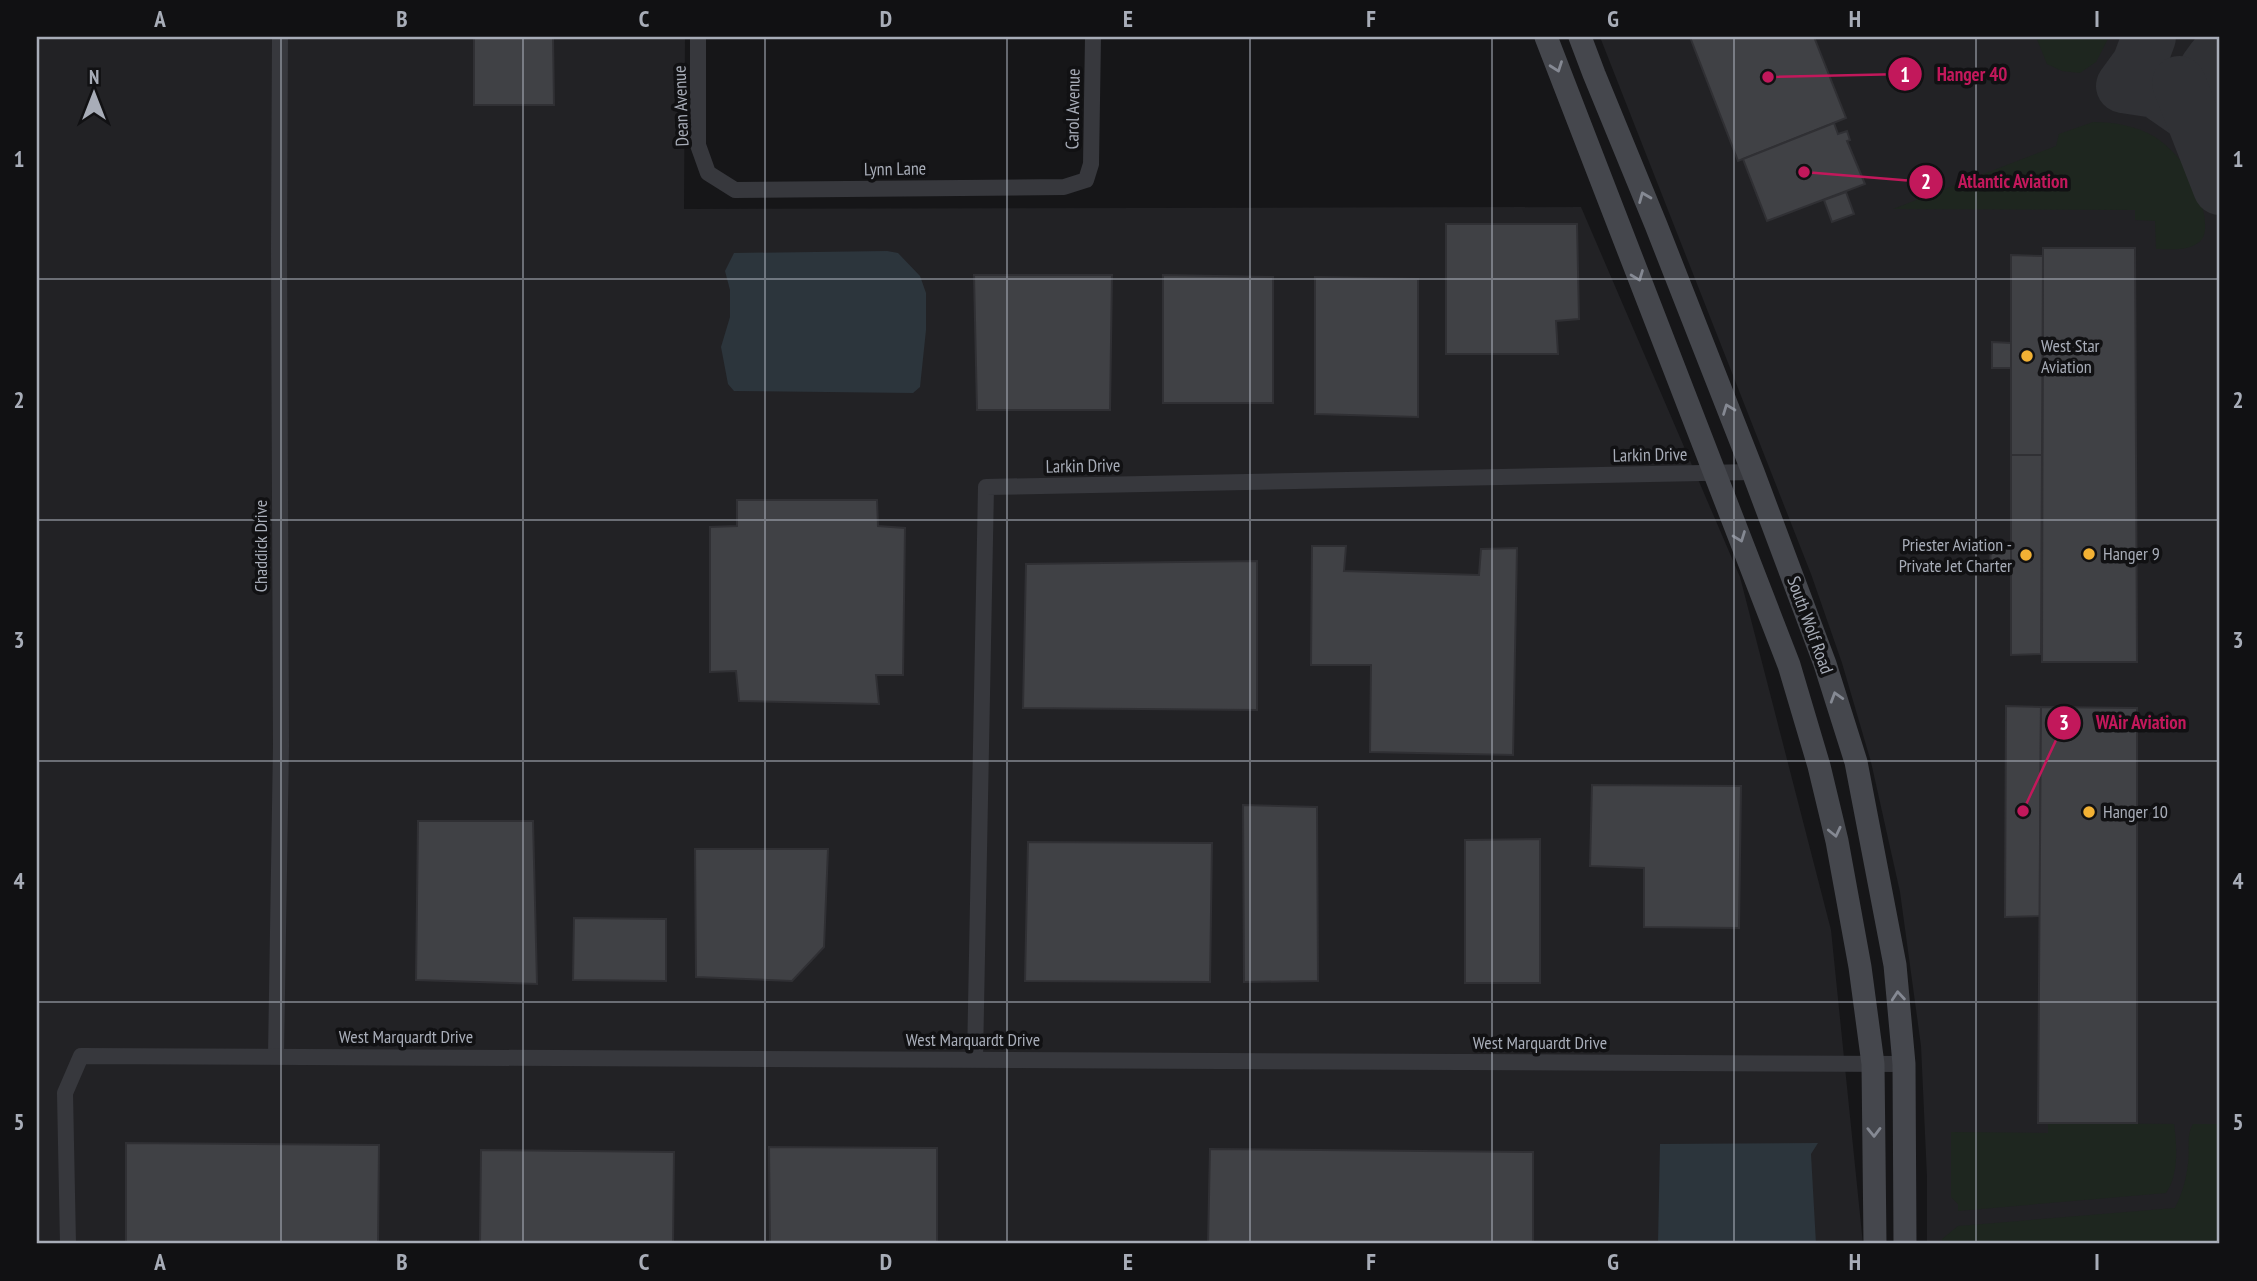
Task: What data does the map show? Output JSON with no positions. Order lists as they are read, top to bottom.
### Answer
{
  "streets": {
    "main road": ["South Wolf Road"],
    "street": [
      "Dean Avenue",
      "Carol Avenue",
      "Lynn Lane",
      "Larkin Drive",
      "Chaddick Drive",
      "West Marquardt Drive"
    ]
  },
  "crossings": [
    ["Dean Avenue", "Lynn Lane"],
    ["Carol Avenue", "Lynn Lane"],
    ["Larkin Drive", "South Wolf Road"],
    ["Larkin Drive", "West Marquardt Drive"],
    ["Chaddick Drive", "West Marquardt Drive"],
    ["South Wolf Road", "West Marquardt Drive"]
  ],
  "places": [
    "Hanger 40",
    "Atlantic Aviation",
    "West Star Aviation",
    "Hanger 9",
    "Priester Aviation - Private Jet Charter",
    "WAir Aviation",
    "Hanger 10"
  ],
  "north": "top",
  "grid": {
    "columns": [
      "A",
      "B",
      "C",
      "D",
      "E",
      "F",
      "G",
      "H",
      "I"
    ],
    "rows": [
      "1",
      "2",
      "3",
      "4",
      "5"
    ]
  }
}
